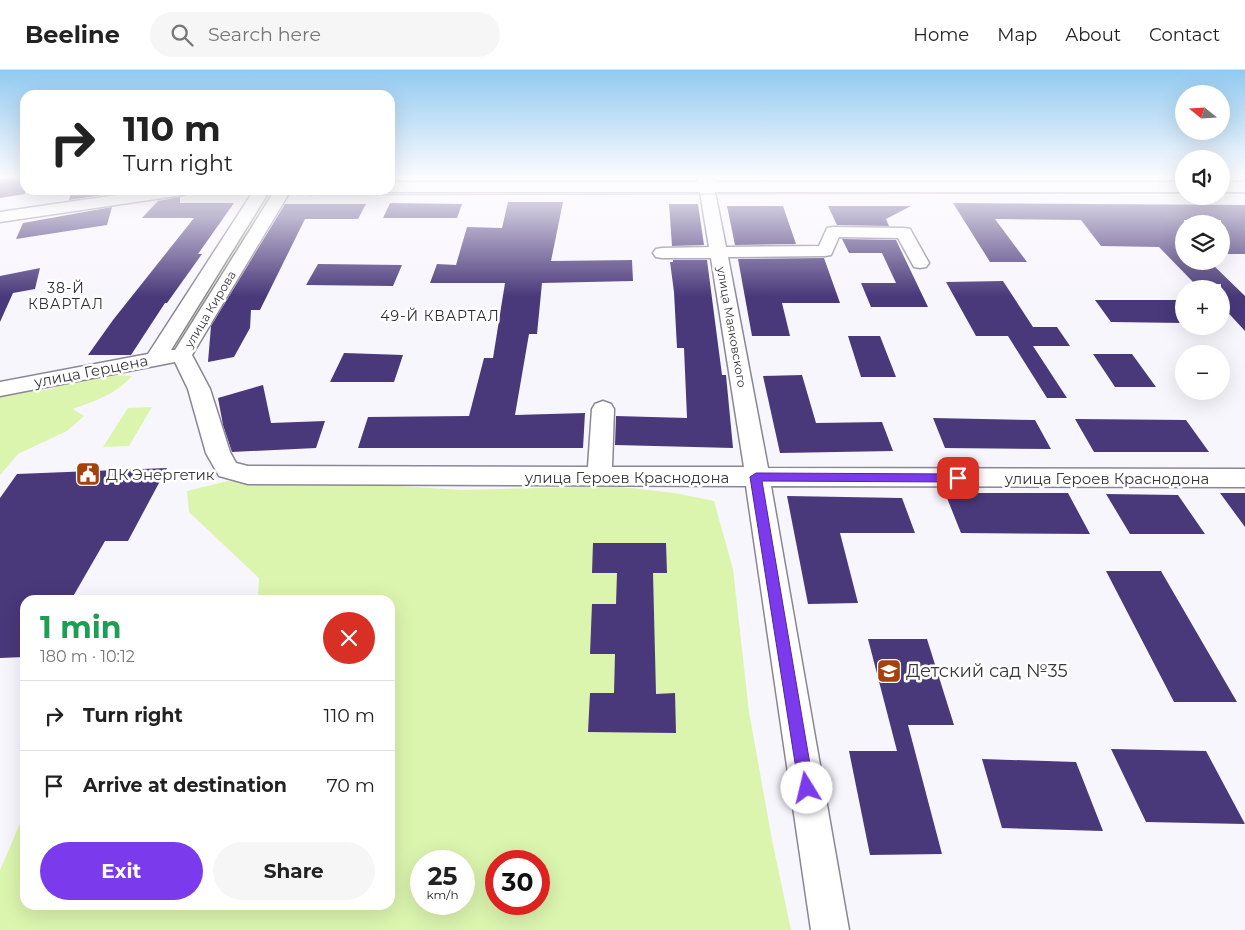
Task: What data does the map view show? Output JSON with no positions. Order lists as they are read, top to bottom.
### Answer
{
  "streets": {
    "street": [
      "улица Кирова",
      "улица Маяковского",
      "улица Герцена",
      "улица Героев Краснодона"
    ]
  },
  "crossings": [
    ["улица Кирова", "улица Герцена"],
    ["улица Кирова", "улица Героев Краснодона"],
    ["улица Маяковского", "улица Героев Краснодона"]
  ],
  "districts": ["38-Й КВАРТАЛ", "49-Й КВАРТАЛ"],
  "places": {
    "public building": ["ДК Энергетик"],
    "school or university": ["Детский сад №35"]
  },
  "north": "left",
  "page": {
    "header": "Beeline",
    "search": "Search here",
    "nav": [
      "Home",
      "Map",
      "About",
      "Contact"
    ],
    "map_buttons": ["+", "−"],
    "turn": ["110 m", "Turn right"],
    "heading": ["1 min", "180 m · 10:12"],
    "list": [
      {
        "name": "Turn right",
        "value": "110 m"
      },
      {
        "name": "Arrive at destination",
        "value": "70 m"
      }
    ],
    "buttons": ["Exit", "Share"],
    "speed": "25 km/h",
    "limit": "30"
  }
}
